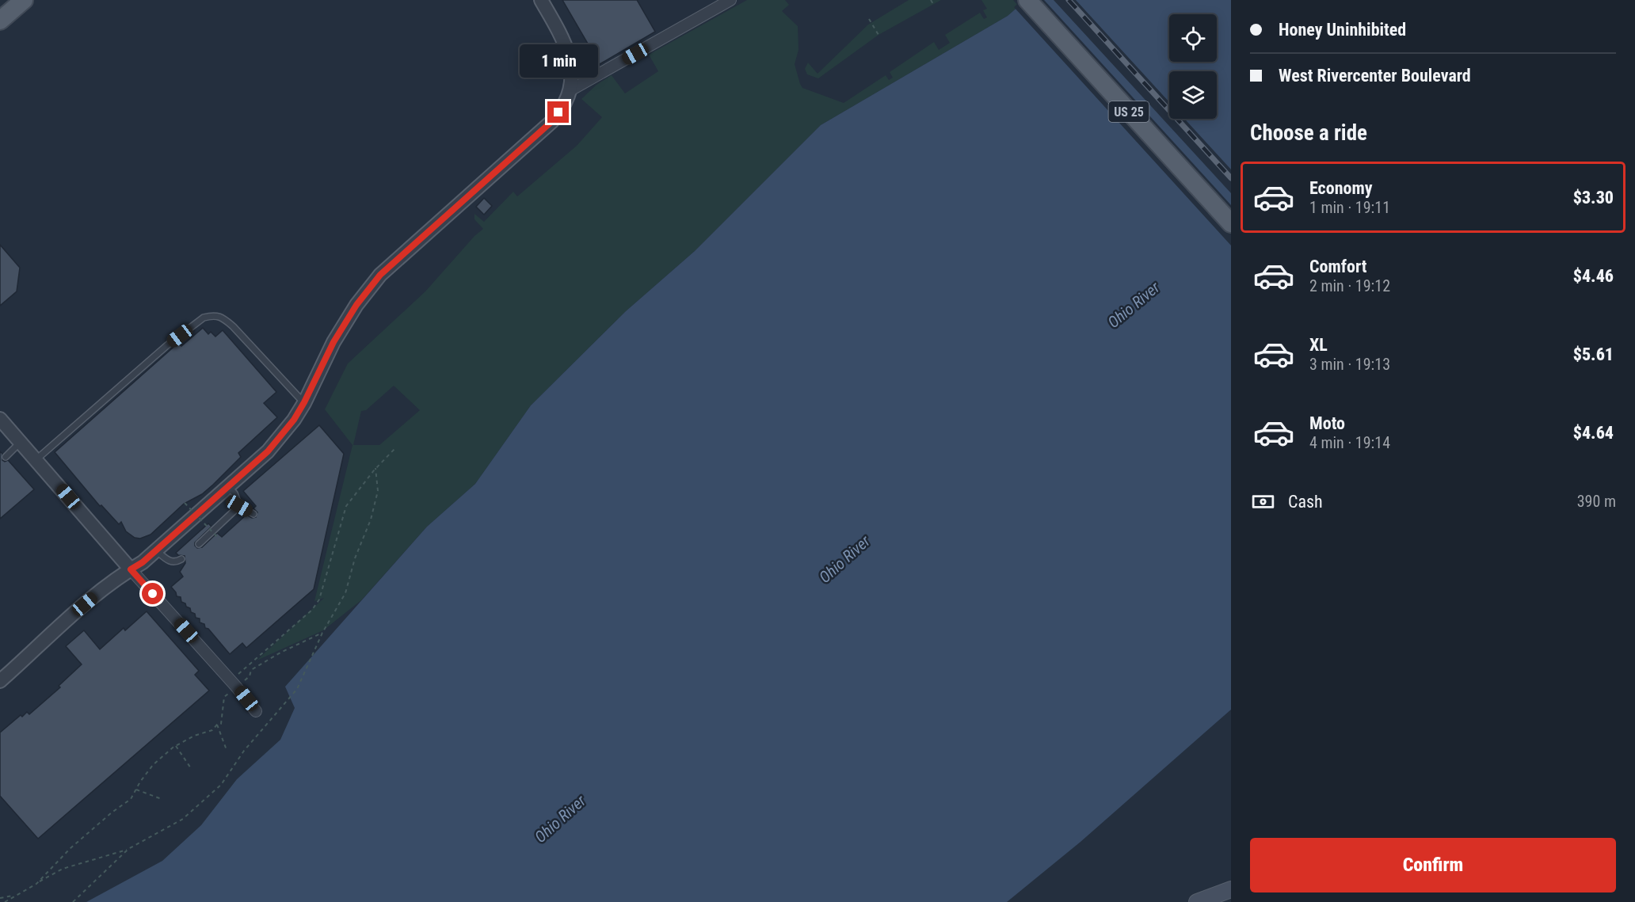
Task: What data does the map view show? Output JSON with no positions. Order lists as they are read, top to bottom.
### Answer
{
  "streets": {
    "main road": ["US 25"]
  },
  "water": ["Ohio River"],
  "page": {
    "banner": ["Honey Uninhibited", "West Rivercenter Boulevard"],
    "bubble": "1 min",
    "heading": "Choose a ride",
    "list": [
      {
        "name": "Economy",
        "note": "1 min · 19:11",
        "value": "$3.30"
      },
      {
        "name": "Comfort",
        "note": "2 min · 19:12",
        "value": "$4.46"
      },
      {
        "name": "XL",
        "note": "3 min · 19:13",
        "value": "$5.61"
      },
      {
        "name": "Moto",
        "note": "4 min · 19:14",
        "value": "$4.64"
      }
    ],
    "pay": ["Cash", "390 m"],
    "buttons": "Confirm"
  }
}
